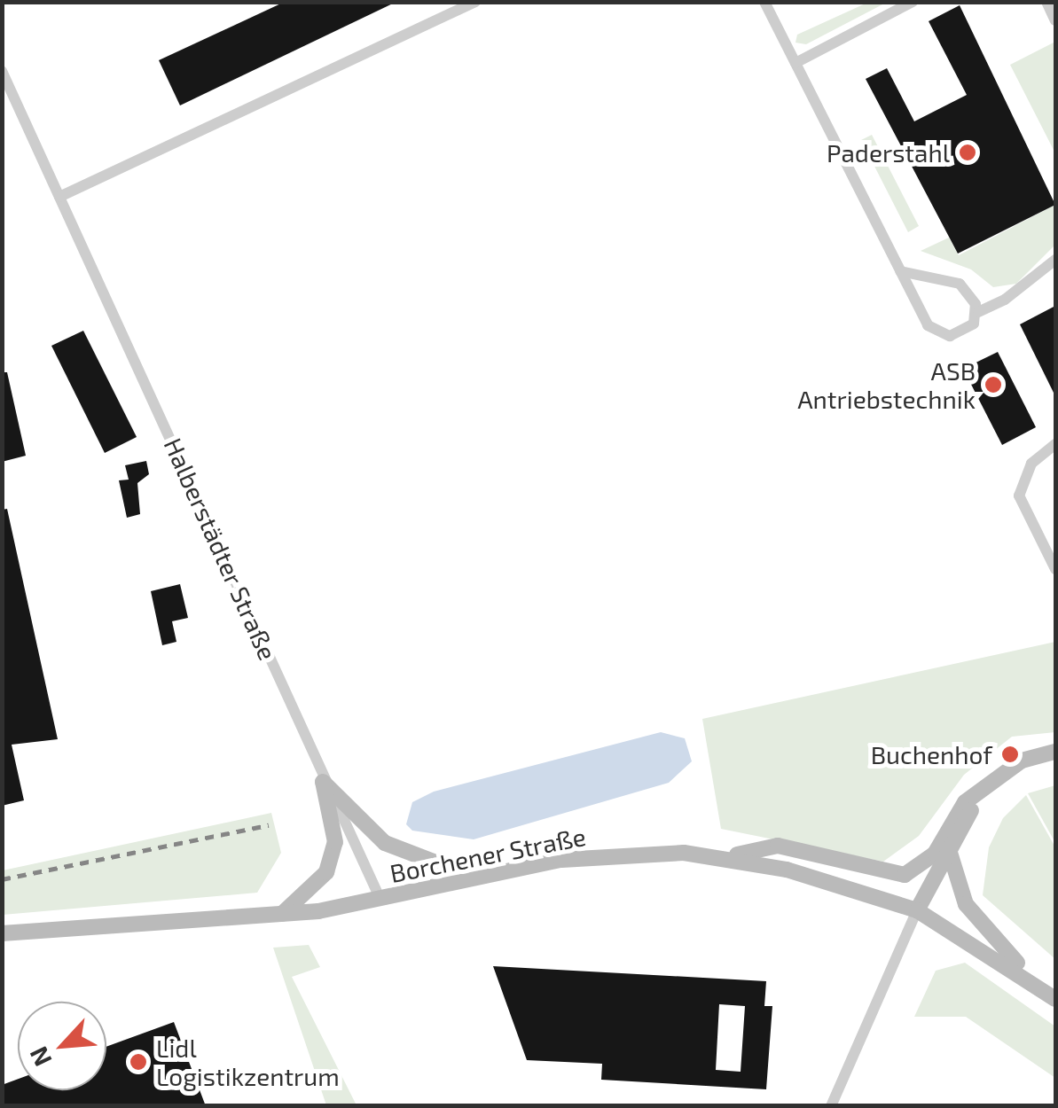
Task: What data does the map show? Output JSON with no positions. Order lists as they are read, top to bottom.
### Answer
{
  "streets": {
    "main road": ["Borchener Straße"],
    "street": ["Halberstädter Straße"]
  },
  "crossings": [
    ["Halberstädter Straße", "Borchener Straße"]
  ],
  "places": [
    "Paderstahl",
    "ASB Antriebstechnik",
    "Buchenhof",
    "Lidl Logistikzentrum"
  ],
  "north": "bottom left"
}
